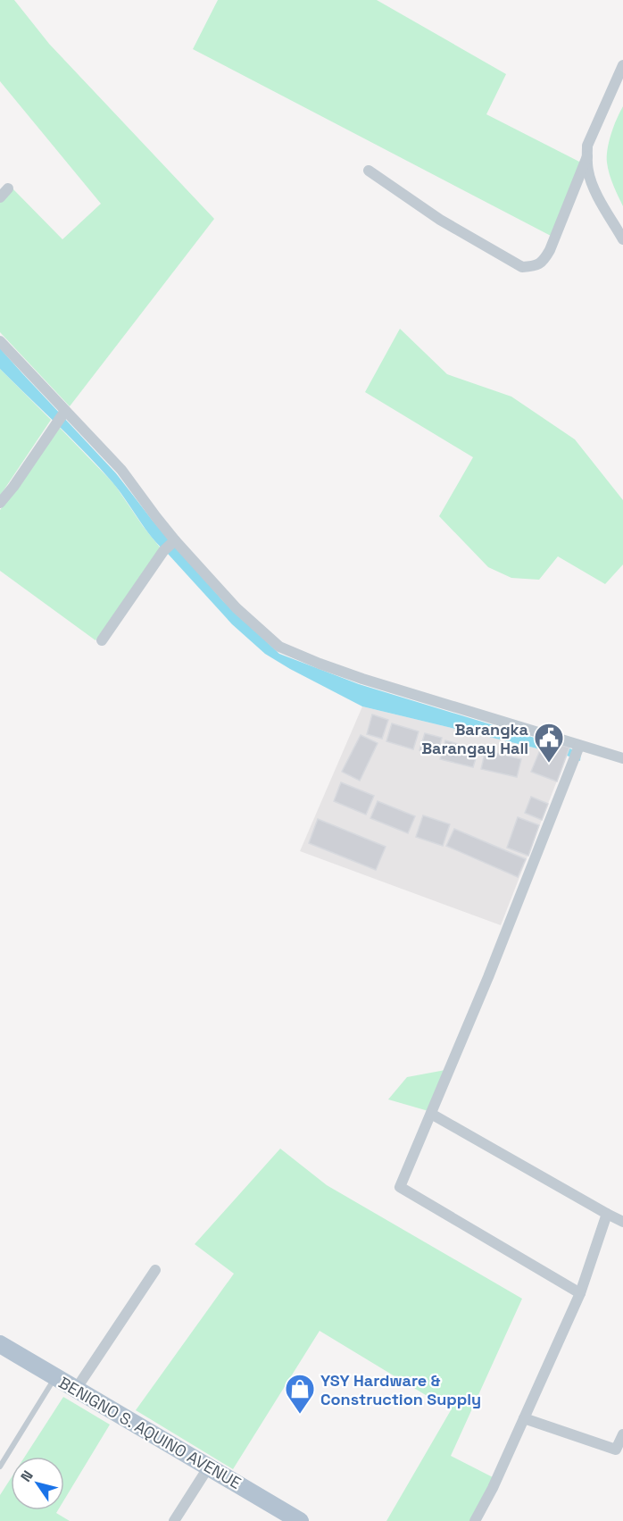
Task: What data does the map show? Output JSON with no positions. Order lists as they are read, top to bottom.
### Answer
{
  "streets": {
    "main road": ["BENIGNO S. AQUINO AVENUE"]
  },
  "places": {
    "public building": ["Barangka Barangay Hall"],
    "shop": ["YSY Hardware & Construction Supply"]
  },
  "north": "top left"
}
